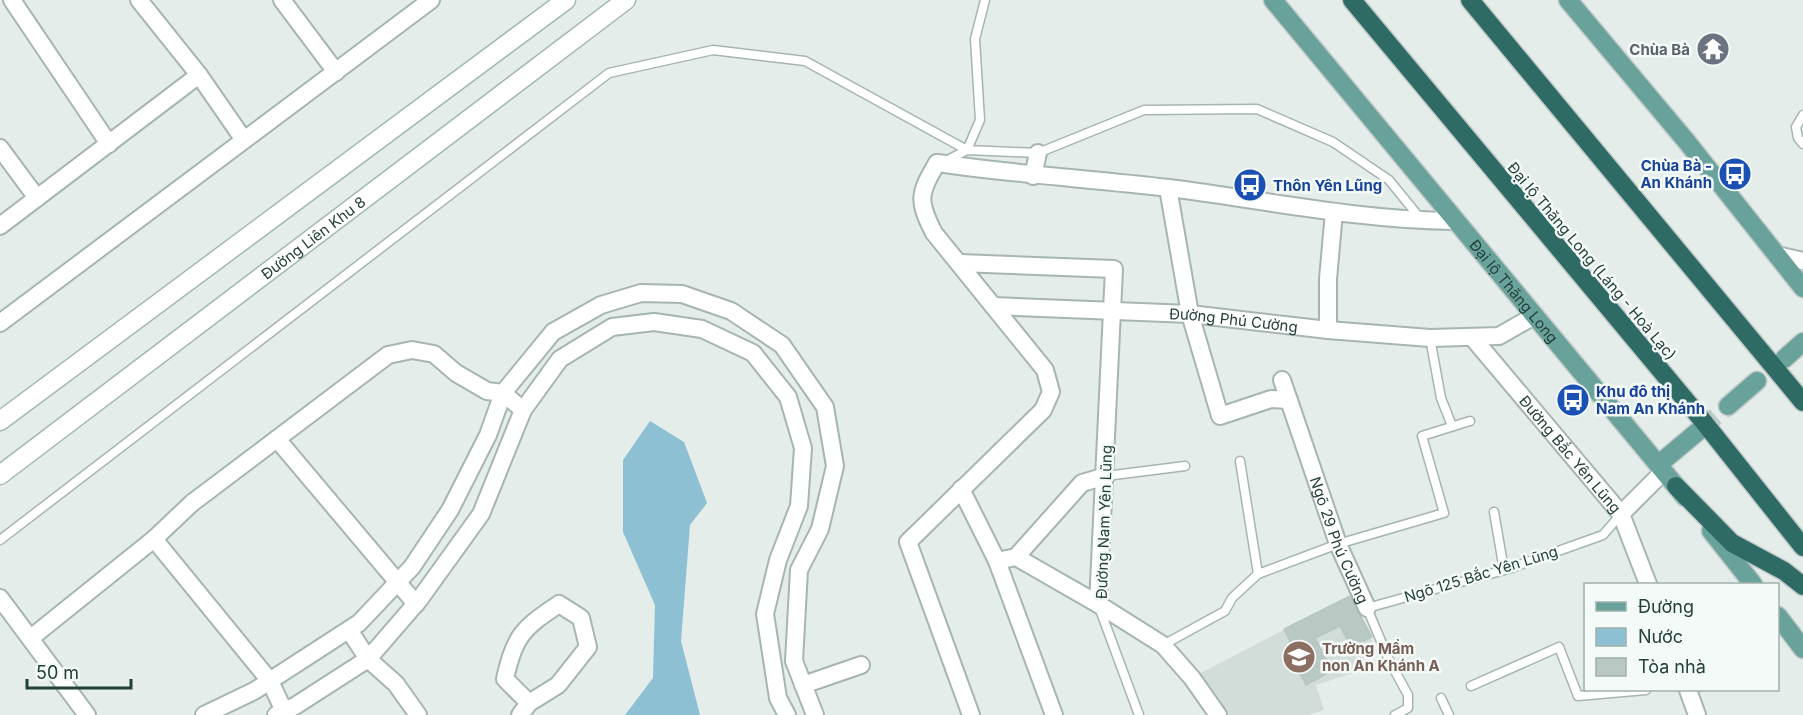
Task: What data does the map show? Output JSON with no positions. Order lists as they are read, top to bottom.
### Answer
{
  "streets": {
    "highway": ["Đại lộ Thăng Long (Láng - Hoà Lạc)"],
    "main road": ["Đại lộ Thăng Long"],
    "street": [
      "Đường Liên Khu 8",
      "Đường Phú Cường",
      "Đường Bắc Yên Lũng",
      "Đường Nam Yên Lũng",
      "Ngõ 29 Phú Cường"
    ],
    "lane": ["Ngõ 125 Bắc Yên Lũng"]
  },
  "crossings": [
    ["Đại lộ Thăng Long", "Đường Phú Cường"],
    ["Đường Phú Cường", "Đường Bắc Yên Lũng"],
    ["Đường Phú Cường", "Đường Nam Yên Lũng"],
    ["Đường Bắc Yên Lũng", "Ngõ 125 Bắc Yên Lũng"],
    ["Ngõ 29 Phú Cường", "Ngõ 125 Bắc Yên Lũng"]
  ],
  "places": {
    "temple": ["Chùa Bà"],
    "bus stop": ["Chùa Bà - An Khánh", "Thôn Yên Lũng", "Khu đô thị Nam An Khánh"],
    "school or university": ["Trường Mầm non An Khánh A"]
  },
  "legend": ["Đường", "Nước", "Tòa nhà"],
  "scale_bar": "50 m"
}
